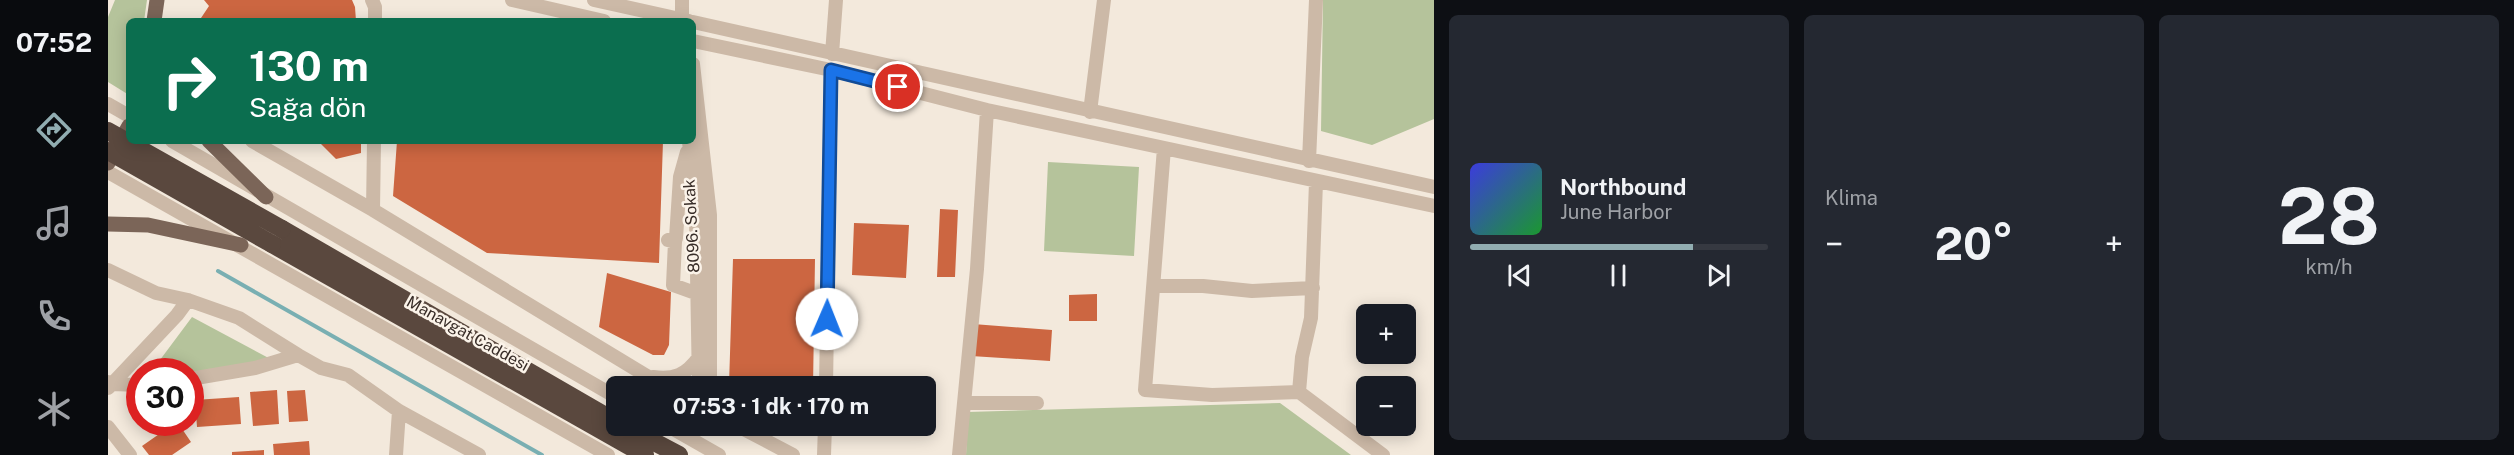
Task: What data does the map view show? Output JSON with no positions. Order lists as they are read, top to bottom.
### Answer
{
  "streets": {
    "highway": ["Manavgat Caddesi"],
    "street": ["8096. Sokak"]
  },
  "page": {
    "tabs": "07:52",
    "tile": [
      "Klima",
      ["28", "km/h"]
    ],
    "turn": ["130 m", "Sağa dön"],
    "song": ["Northbound", "June Harbor"],
    "heat": ["−", "20°", "+"],
    "map_buttons": ["+", "−"],
    "limit": "30",
    "trip": "07:53 · 1 dk · 170 m"
  }
}
